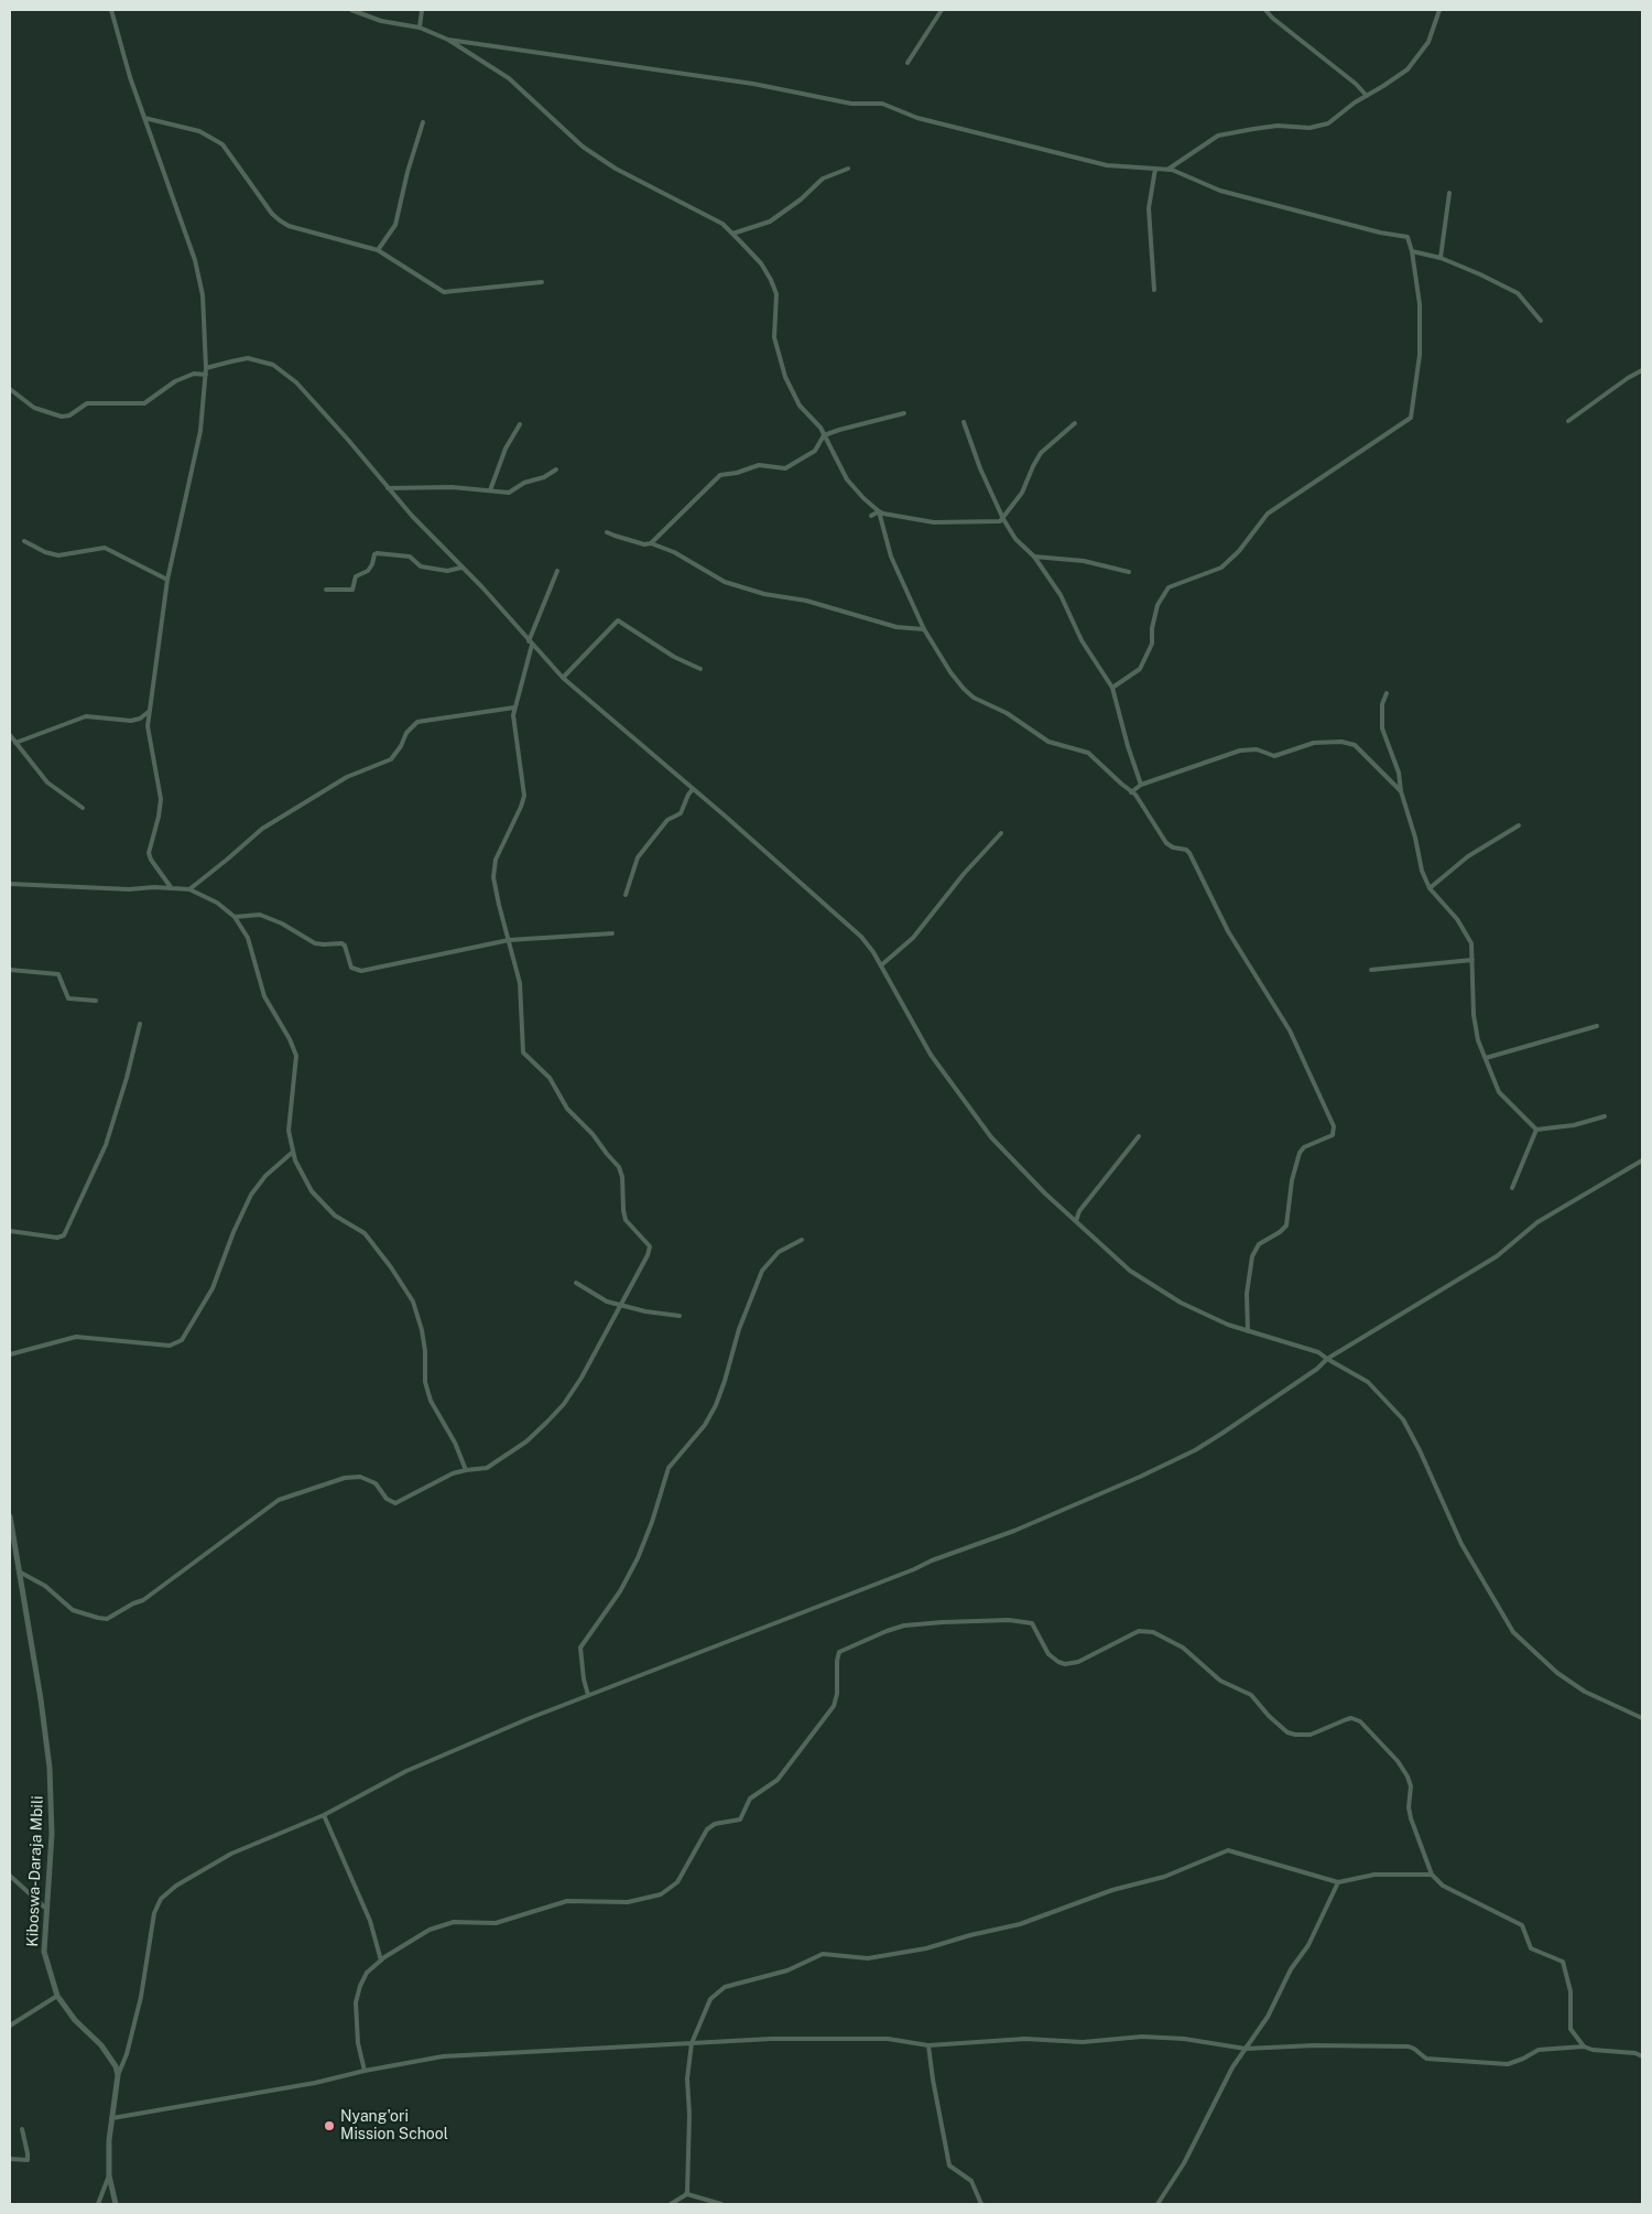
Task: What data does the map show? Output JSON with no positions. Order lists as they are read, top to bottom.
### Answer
{
  "streets": {
    "main road": ["Kiboswa-Daraja Mbili"]
  },
  "places": ["Nyang'ori Mission School"]
}
